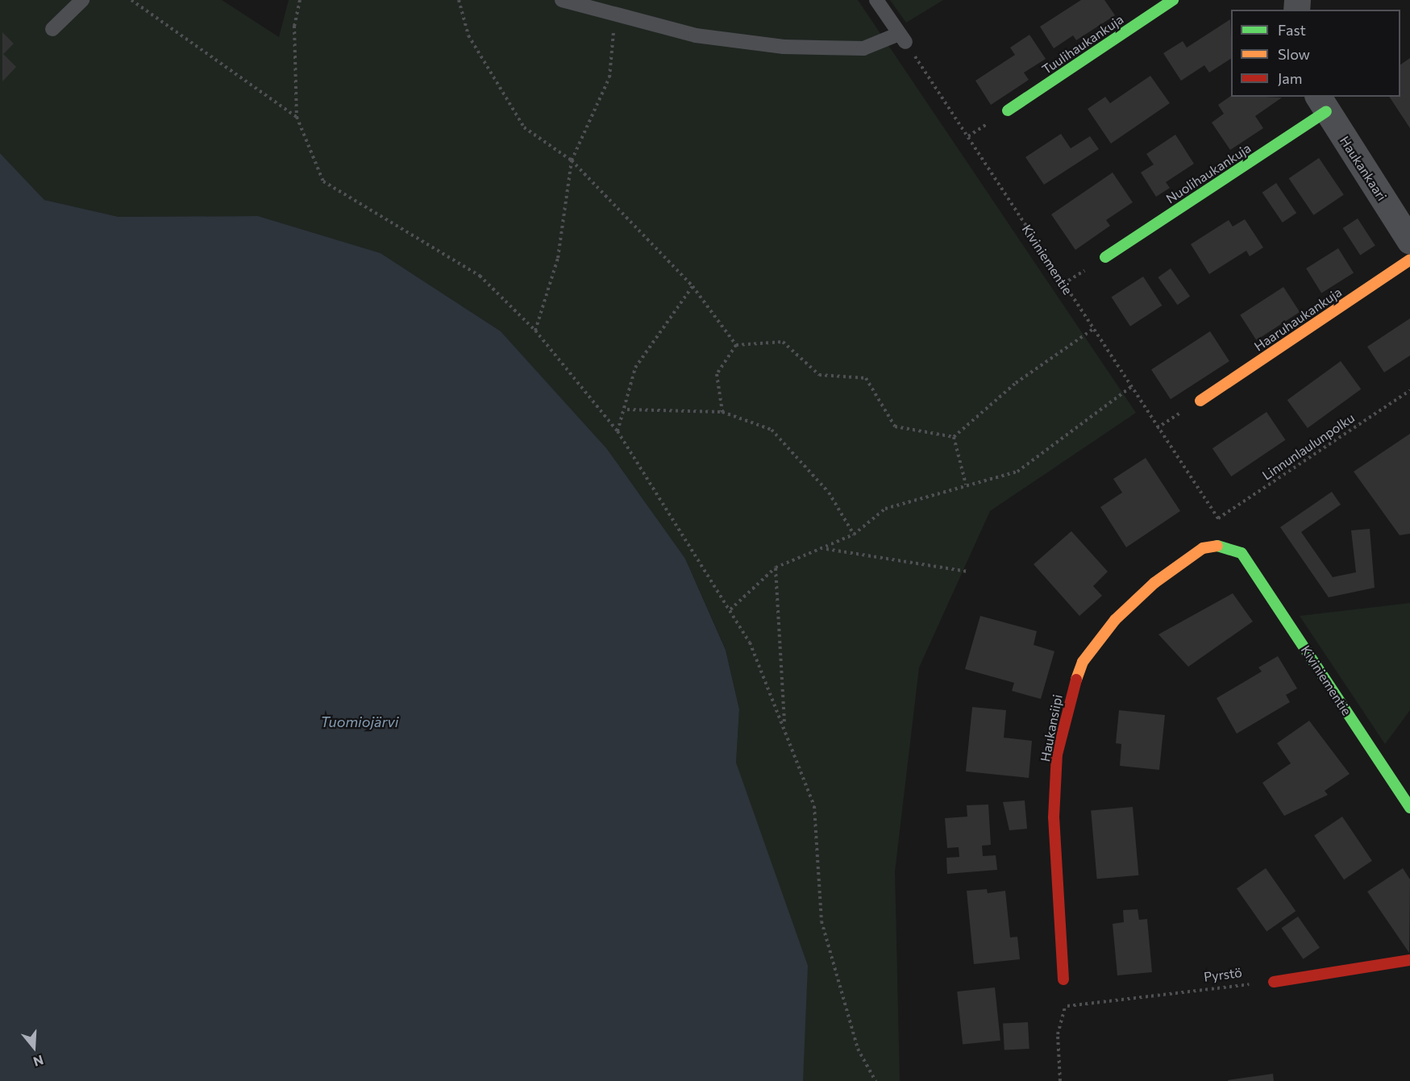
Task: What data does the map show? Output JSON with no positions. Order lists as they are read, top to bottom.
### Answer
{
  "streets": {
    "street": [
      "Tuulihaukankuja",
      "Haukankaari",
      "Nuolihaukankuja",
      "Kiviniementie",
      "Haaruhaukankuja",
      "Haukansiipi"
    ],
    "path": ["Linnunlaulunpolku", "Pyrstö"]
  },
  "crossings": [
    ["Haukankaari", "Nuolihaukankuja"],
    ["Kiviniementie", "Linnunlaulunpolku"],
    ["Kiviniementie", "Haukansiipi"]
  ],
  "water": ["Tuomiojärvi"],
  "legend": ["Fast", "Slow", "Jam"],
  "north": "bottom"
}
